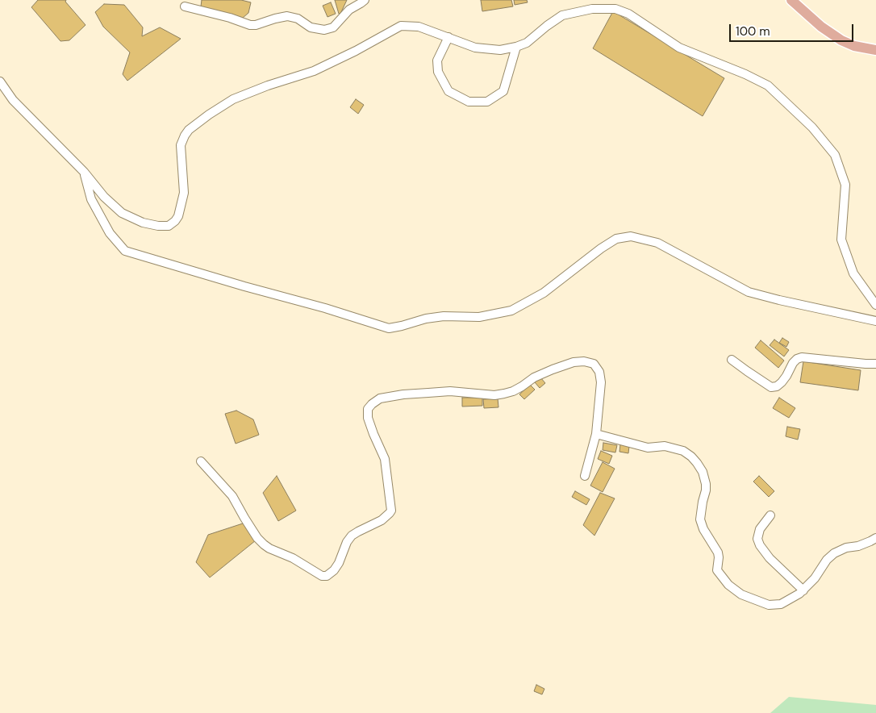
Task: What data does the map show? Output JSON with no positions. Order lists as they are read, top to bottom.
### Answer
{
  "scale_bar": "100 m"
}
